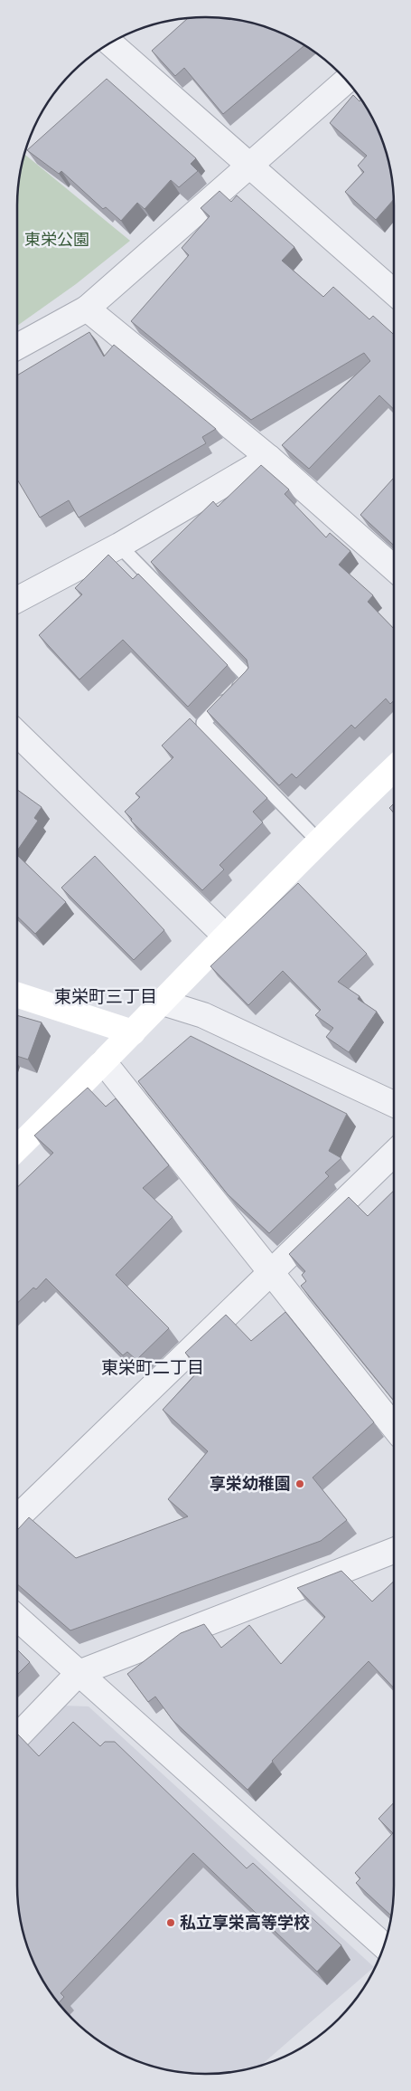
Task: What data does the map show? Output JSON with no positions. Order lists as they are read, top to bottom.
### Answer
{
  "districts": ["東栄町三丁目", "東栄町二丁目"],
  "parks": ["東栄公園"],
  "places": ["享栄幼稚園", "私立享栄高等学校"]
}
